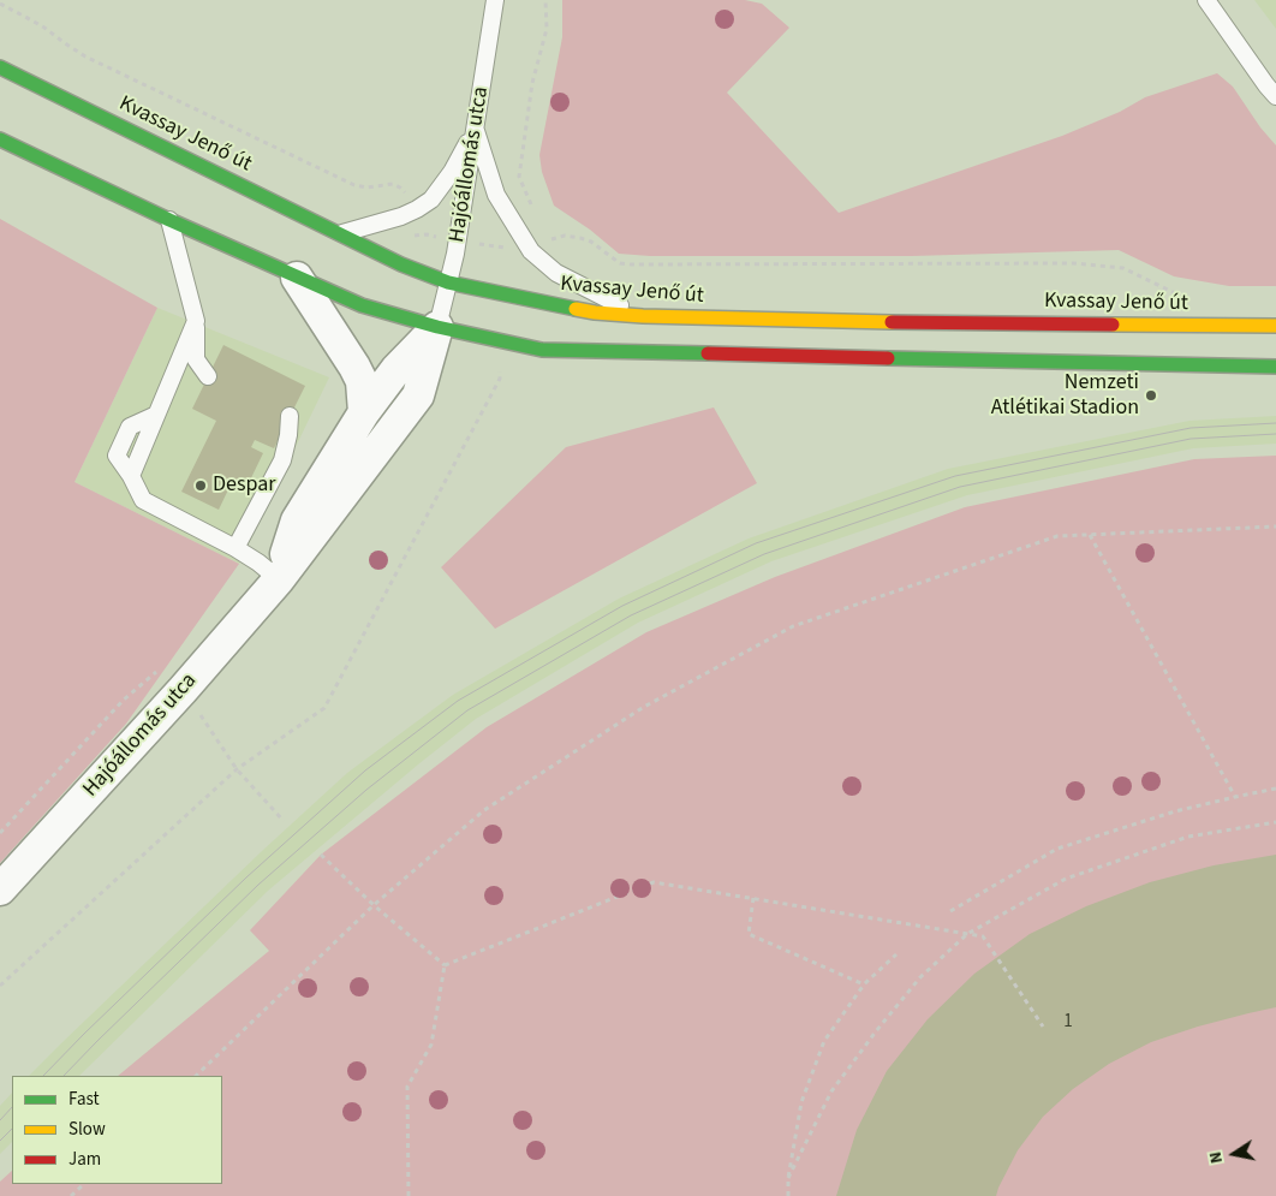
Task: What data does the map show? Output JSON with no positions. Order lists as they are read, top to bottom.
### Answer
{
  "streets": {
    "main road": ["Kvassay Jenő út"],
    "street": ["Hajóállomás utca"]
  },
  "crossings": [
    ["Kvassay Jenő út", "Hajóállomás utca"]
  ],
  "places": ["Nemzeti Atlétikai Stadion", "Despar"],
  "house_numbers": ["1"],
  "legend": ["Fast", "Slow", "Jam"],
  "north": "left"
}
